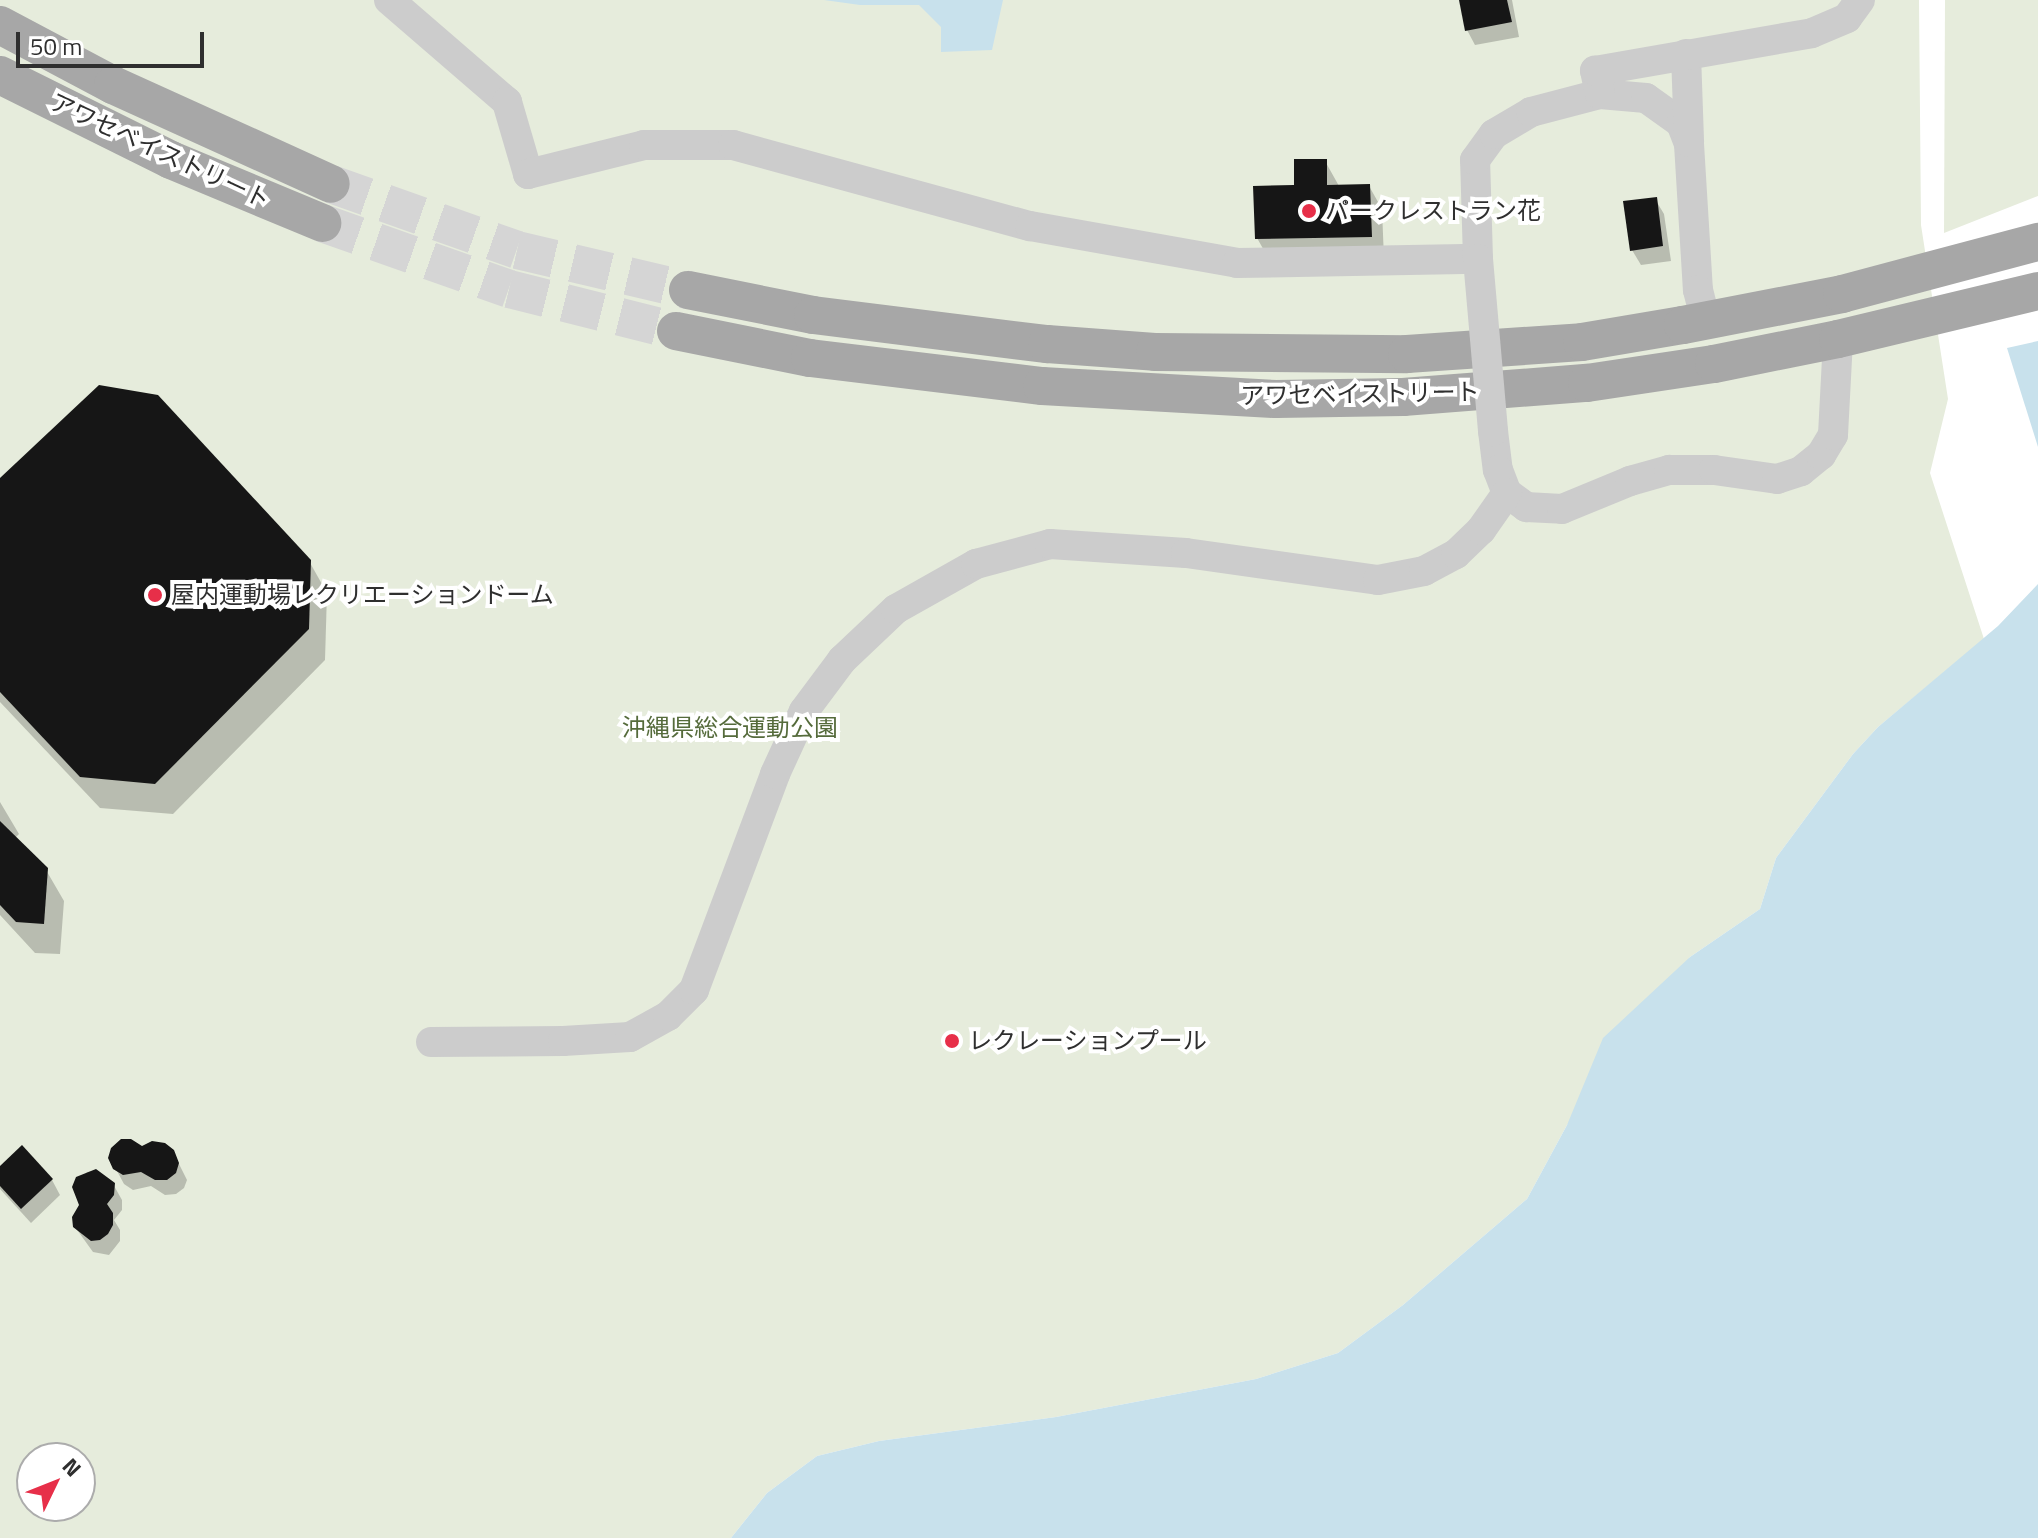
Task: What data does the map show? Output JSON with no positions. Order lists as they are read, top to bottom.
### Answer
{
  "streets": {
    "main road": ["アワセベイストリート"]
  },
  "parks": ["沖縄県総合運動公園"],
  "places": ["パークレストラン花", "屋内運動場レクリエーションドーム", "レクレーションプール"],
  "scale_bar": "50 m",
  "north": "top right"
}
